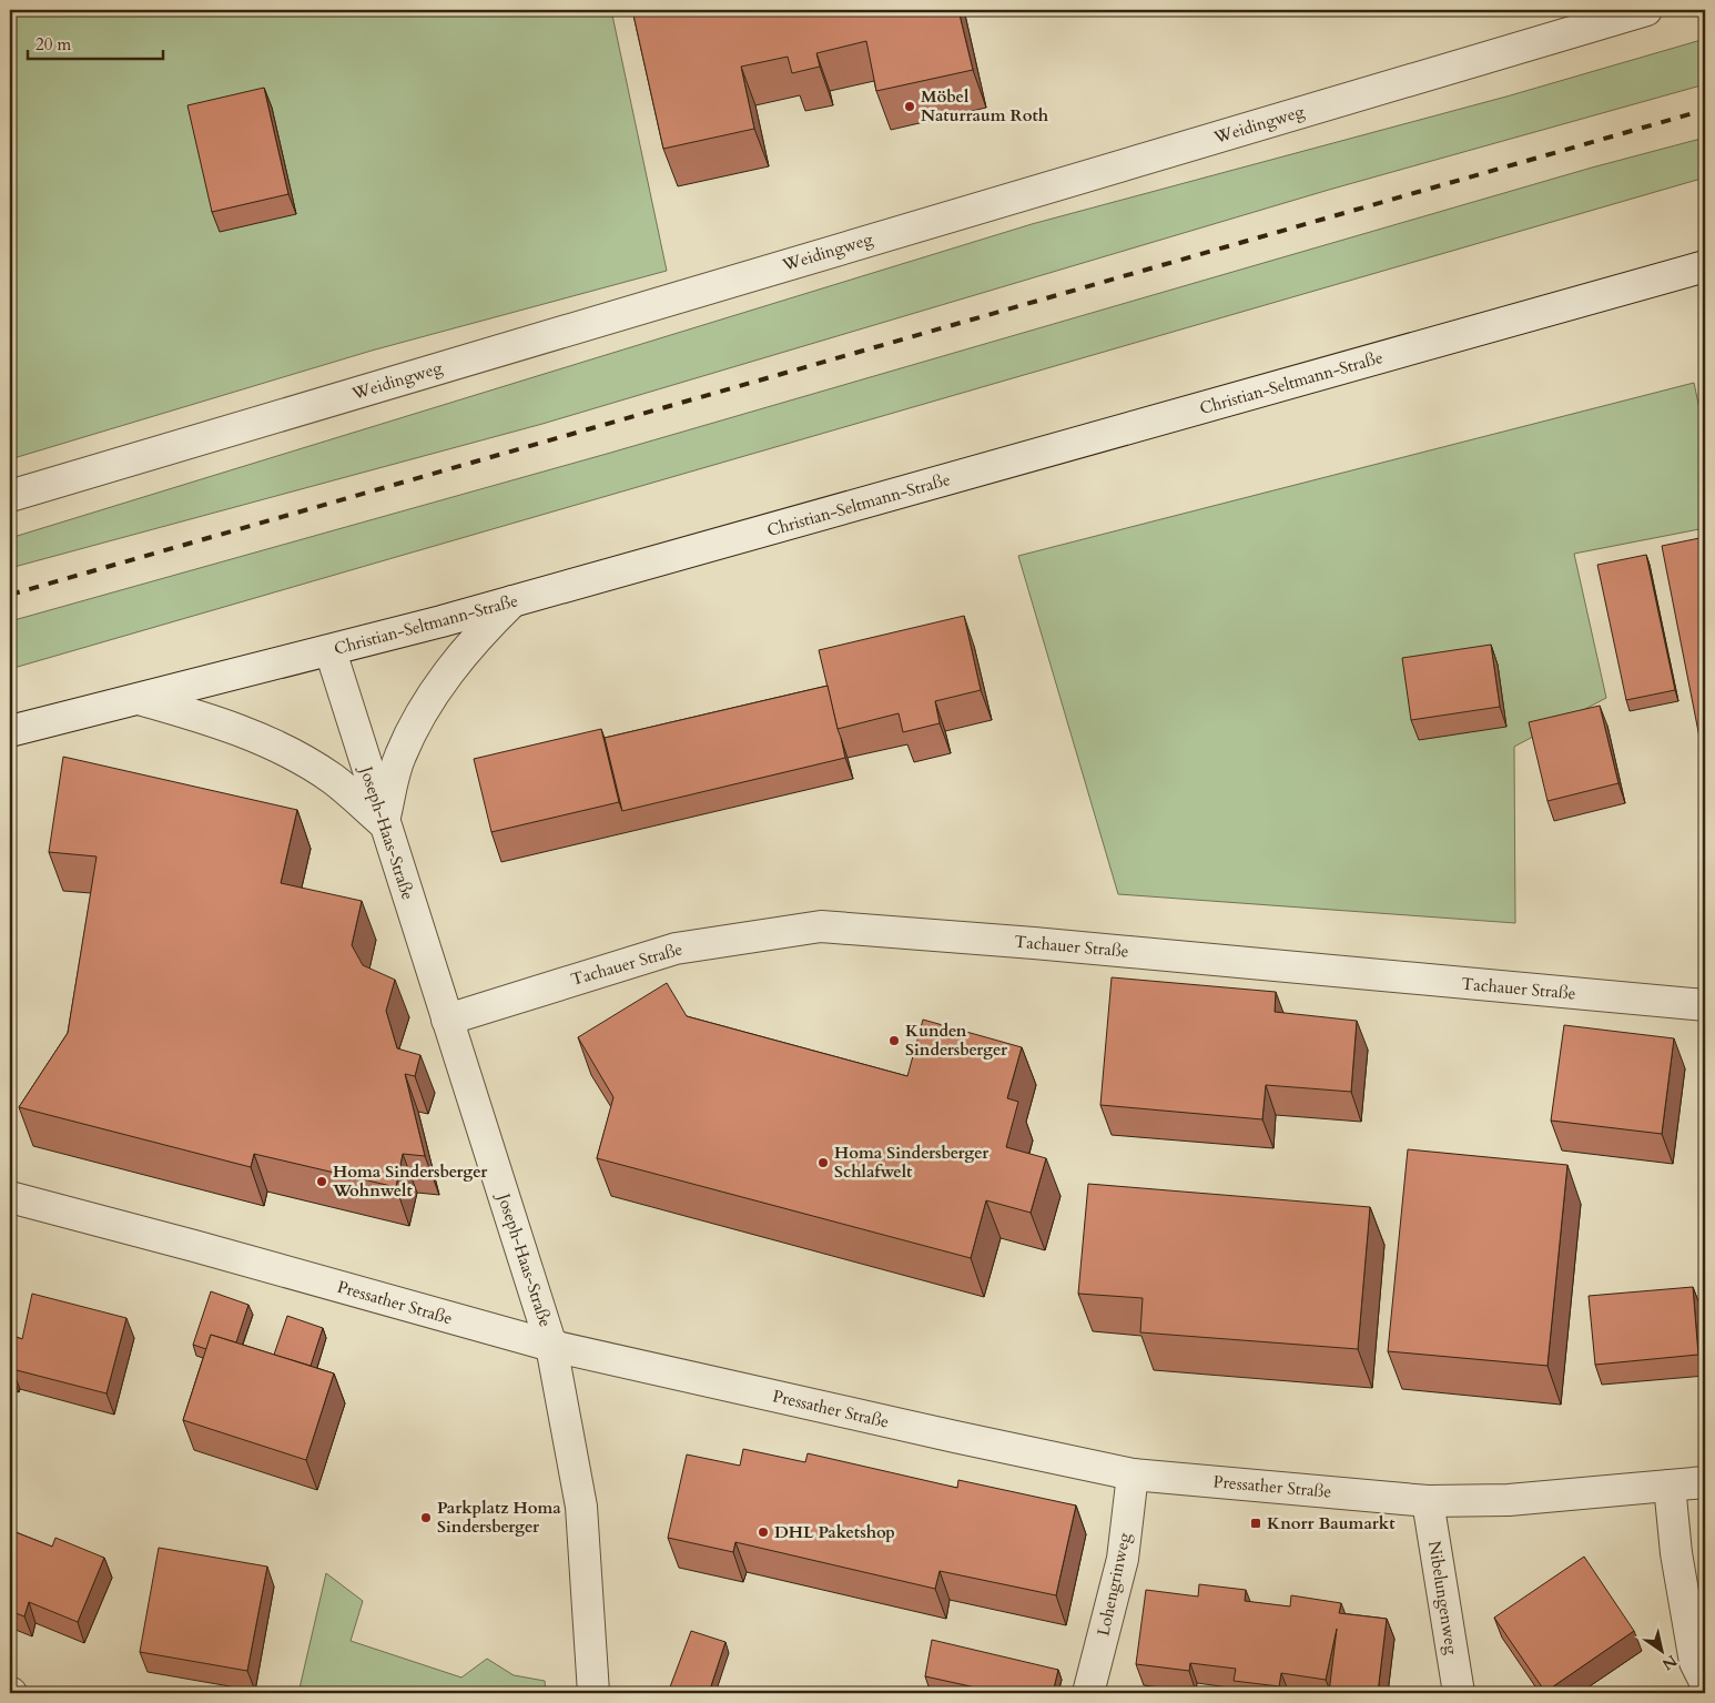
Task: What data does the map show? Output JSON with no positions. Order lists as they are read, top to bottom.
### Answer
{
  "streets": {
    "street": [
      "Weidingweg",
      "Christian-Seltmann-Straße",
      "Joseph-Haas-Straße",
      "Tachauer Straße",
      "Pressather Straße",
      "Lohengrinweg",
      "Nibelungenweg"
    ]
  },
  "crossings": [
    ["Christian-Seltmann-Straße", "Joseph-Haas-Straße"],
    ["Joseph-Haas-Straße", "Tachauer Straße"],
    ["Joseph-Haas-Straße", "Pressather Straße"],
    ["Pressather Straße", "Lohengrinweg"],
    ["Pressather Straße", "Nibelungenweg"]
  ],
  "places": {
    "other": [
      "Möbel Naturraum Roth",
      "Kunden Sindersberger",
      "Homa Sindersberger Schlafwelt",
      "Homa Sindersberger Wohnwelt",
      "Parkplatz Homa Sindersberger",
      "DHL Paketshop"
    ],
    "transit": ["Knorr Baumarkt"]
  },
  "scale_bar": "20 m",
  "north": "bottom right"
}
